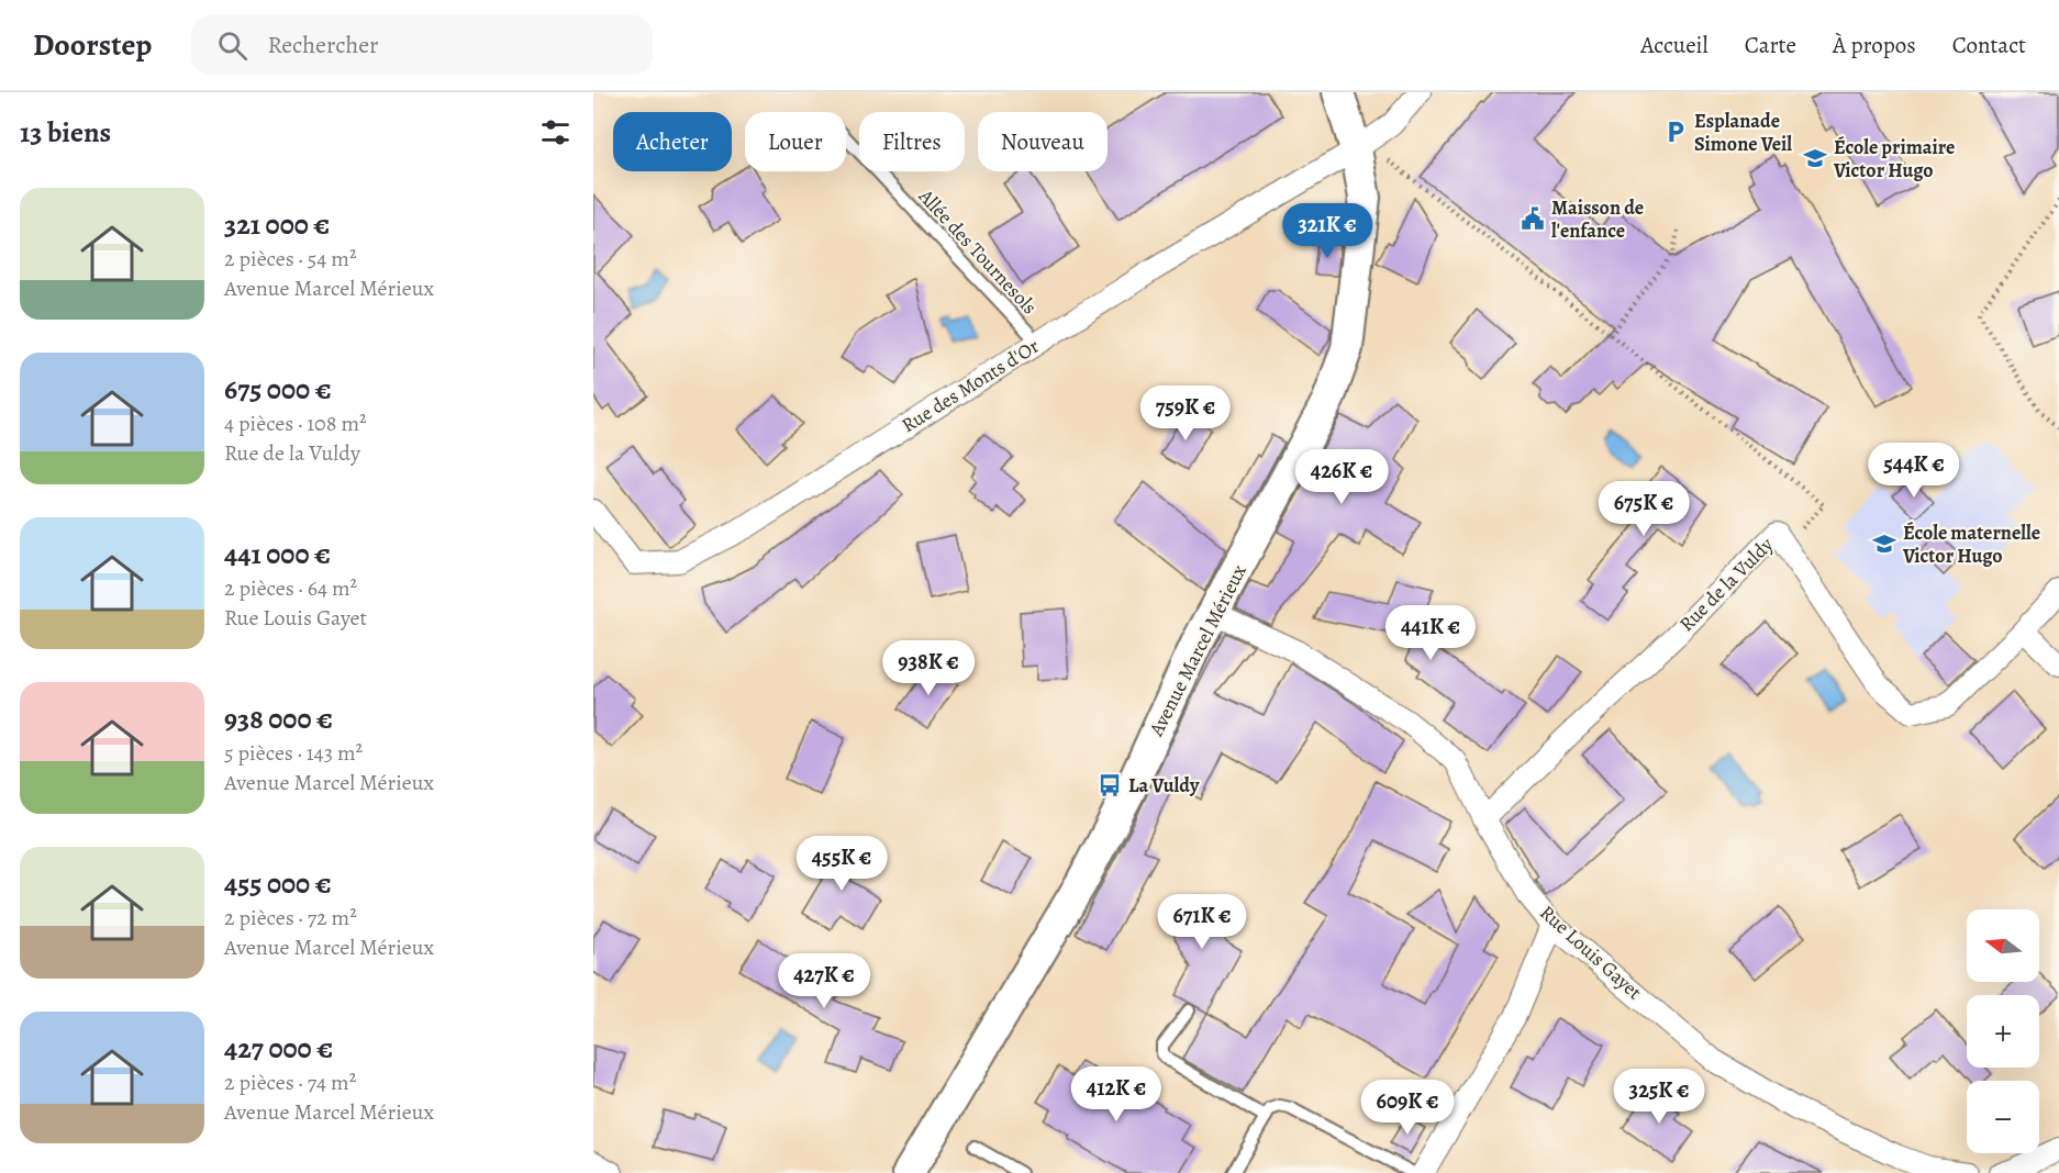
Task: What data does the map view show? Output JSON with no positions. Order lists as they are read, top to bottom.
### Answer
{
  "streets": {
    "main road": ["Avenue Marcel Mérieux"],
    "street": ["Rue des Monts d'Or", "Rue de la Vuldy", "Rue Louis Gayet"],
    "lane": ["Allée des Tournesols"]
  },
  "crossings": [
    ["Allée des Tournesols", "Rue des Monts d'Or"],
    ["Rue des Monts d'Or", "Avenue Marcel Mérieux"],
    ["Rue de la Vuldy", "Rue Louis Gayet"],
    ["Avenue Marcel Mérieux", "Rue Louis Gayet"]
  ],
  "places": {
    "parking": ["Esplanade Simone Veil"],
    "school or university": ["École primaire Victor Hugo", "École maternelle Victor Hugo"],
    "public building": ["Maisson de l'enfance"],
    "bus stop": ["La Vuldy"]
  },
  "north": "left",
  "page": {
    "header": "Doorstep",
    "search": "Rechercher",
    "nav": [
      "Accueil",
      "Carte",
      "À propos",
      "Contact"
    ],
    "heading": "13 biens",
    "chip": [
      "Acheter",
      "Louer",
      "Filtres",
      "Nouveau"
    ],
    "list": [
      {
        "name": "321 000 €",
        "note": "2 pièces · 54 m² · Avenue Marcel Mérieux"
      },
      {
        "name": "675 000 €",
        "note": "4 pièces · 108 m² · Rue de la Vuldy"
      },
      {
        "name": "441 000 €",
        "note": "2 pièces · 64 m² · Rue Louis Gayet"
      },
      {
        "name": "938 000 €",
        "note": "5 pièces · 143 m² · Avenue Marcel Mérieux"
      },
      {
        "name": "455 000 €",
        "note": "2 pièces · 72 m² · Avenue Marcel Mérieux"
      },
      {
        "name": "427 000 €",
        "note": "2 pièces · 74 m² · Avenue Marcel Mérieux"
      }
    ],
    "price": [
      "321K €",
      "759K €",
      "544K €",
      "426K €",
      "675K €",
      "441K €",
      "938K €",
      "455K €",
      "671K €",
      "427K €",
      "412K €",
      "325K €",
      "609K €"
    ],
    "map_buttons": ["+", "−"]
  }
}
